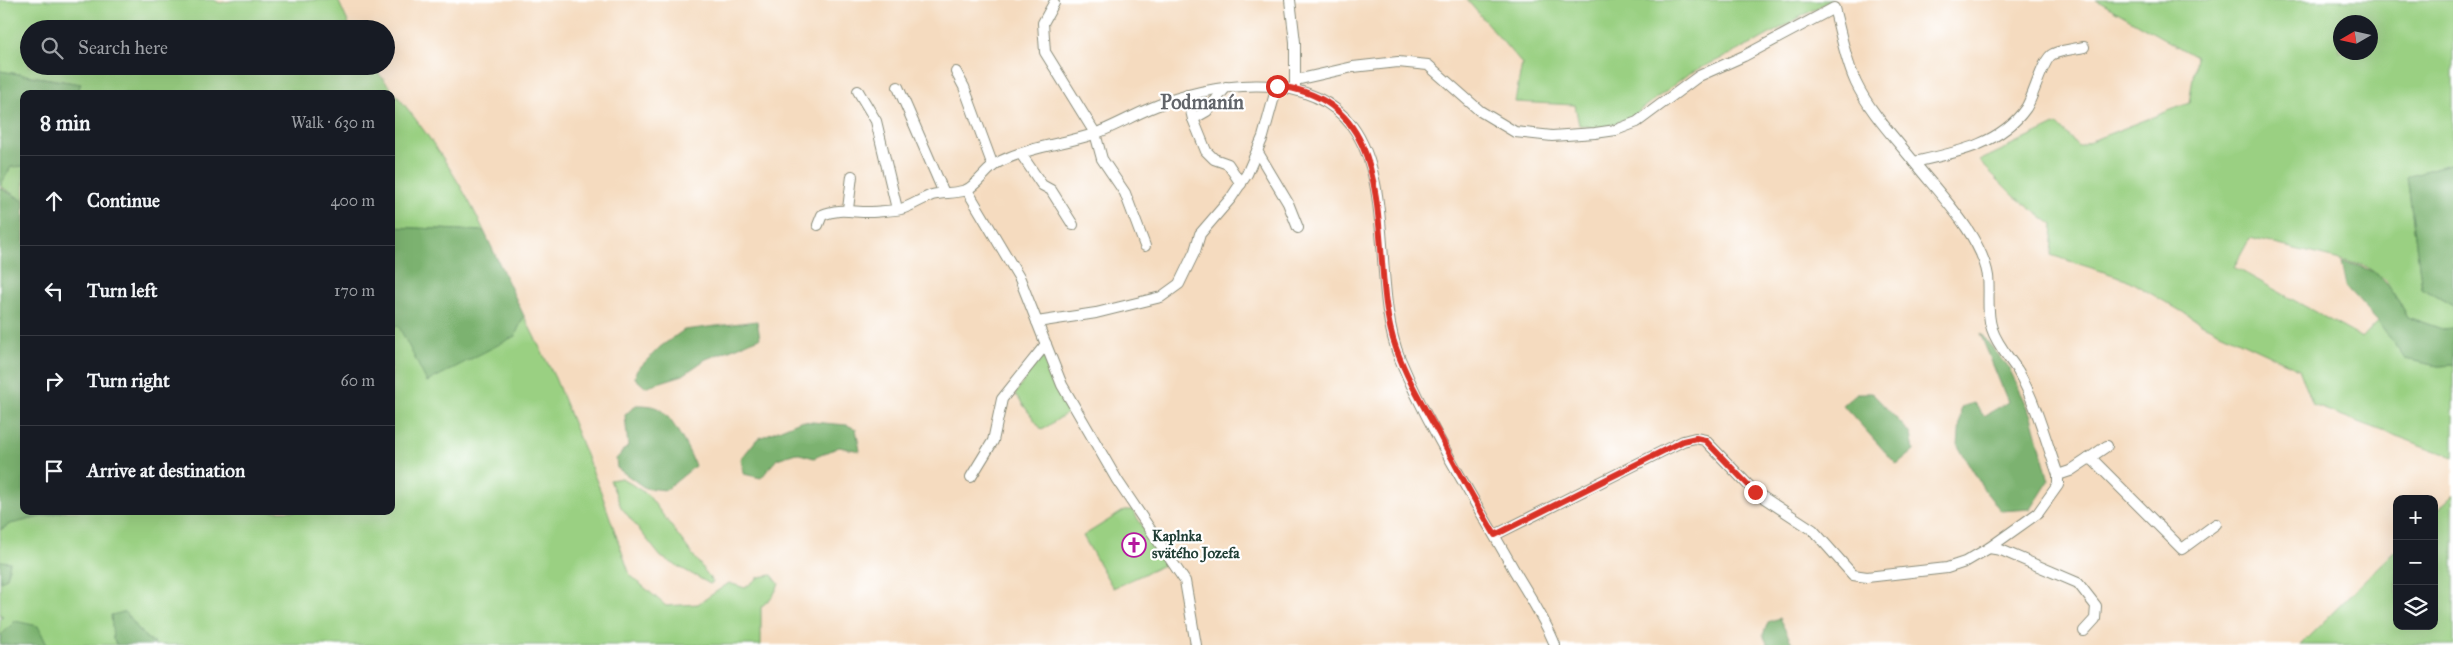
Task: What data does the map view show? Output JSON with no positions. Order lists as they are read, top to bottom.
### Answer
{
  "districts": ["Podmanín"],
  "places": {
    "church": ["Kaplnka svätého Jozefa"]
  },
  "north": "left",
  "page": {
    "search": "Search here",
    "heading": ["8 min", "Walk · 630 m"],
    "list": [
      ["Continue", "400 m"],
      ["Turn left", "170 m"],
      ["Turn right", "60 m"],
      "Arrive at destination"
    ],
    "map_buttons": ["+", "−"]
  }
}
